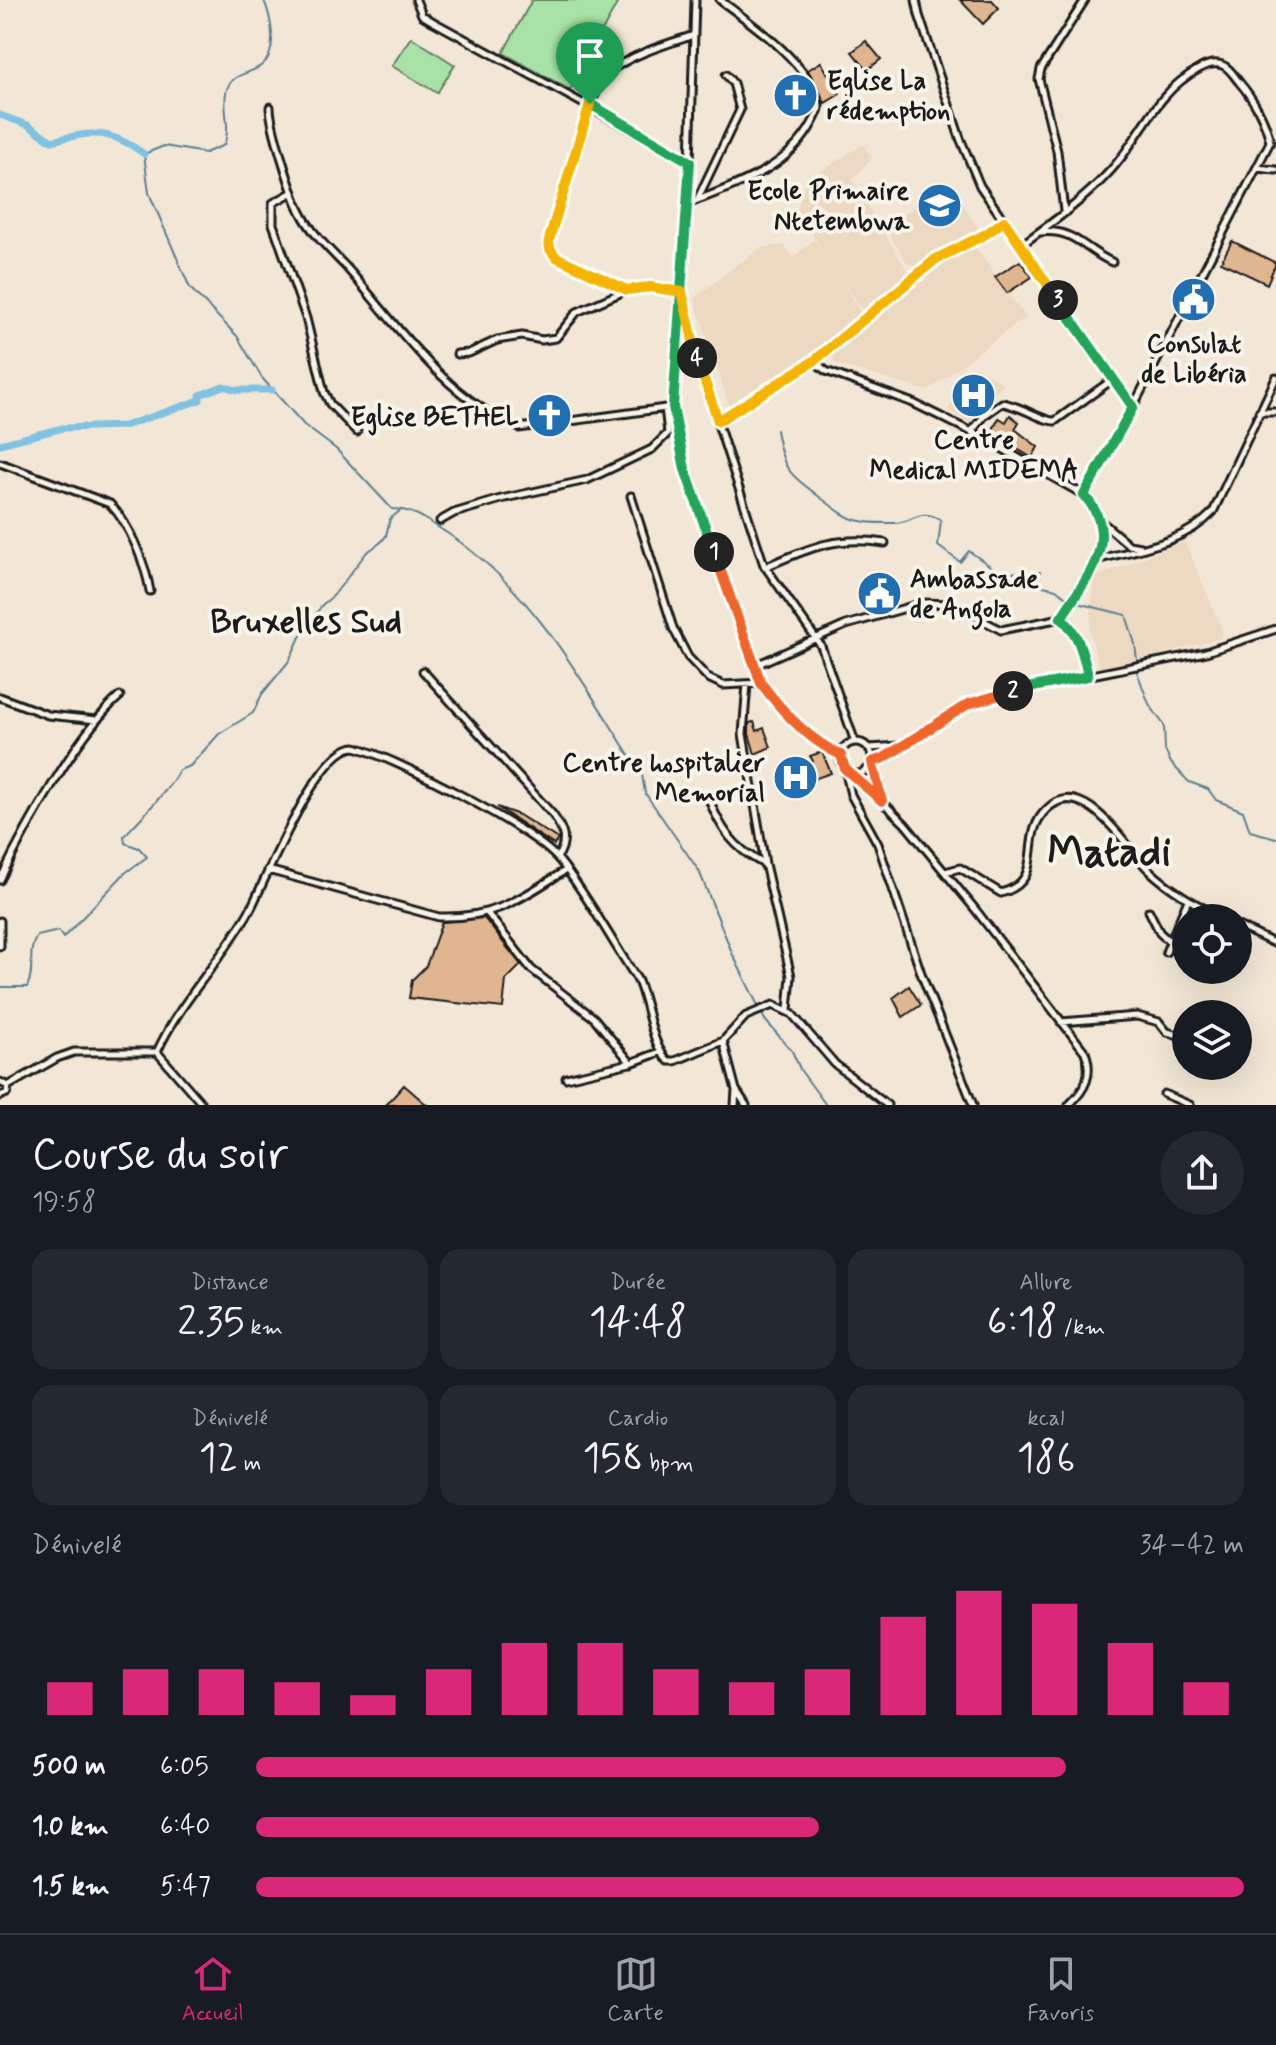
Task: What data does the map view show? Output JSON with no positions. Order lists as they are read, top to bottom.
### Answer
{
  "districts": ["Bruxelles Sud", "Matadi"],
  "places": {
    "church": ["Eglise La rédemption", "Eglise BETHEL"],
    "school or university": ["Ecole Primaire Ntetembwa"],
    "public building": ["Consulat de Libéria", "Ambassade de Angola"],
    "hospital": ["Centre Medical MIDEMA", "Centre hospitalier Memorial"]
  },
  "page": {
    "pins": [
      "3",
      "4",
      "1",
      "2"
    ],
    "heading": ["Course du soir", "19:58"],
    "stats": [
      ["Distance", "2.35 km"],
      ["Durée", "14:48"],
      ["Allure", "6:18 /km"],
      ["Dénivelé", "12 m"],
      ["Cardio", "158 bpm"],
      ["kcal", "186"]
    ],
    "chart": ["Dénivelé", "34–42 m"],
    "list": [
      {
        "name": "500 m",
        "note": "6:05"
      },
      {
        "name": "1.0 km",
        "note": "6:40"
      },
      {
        "name": "1.5 km",
        "note": "5:47"
      }
    ],
    "tabs": ["Accueil", "Carte", "Favoris"]
  }
}
